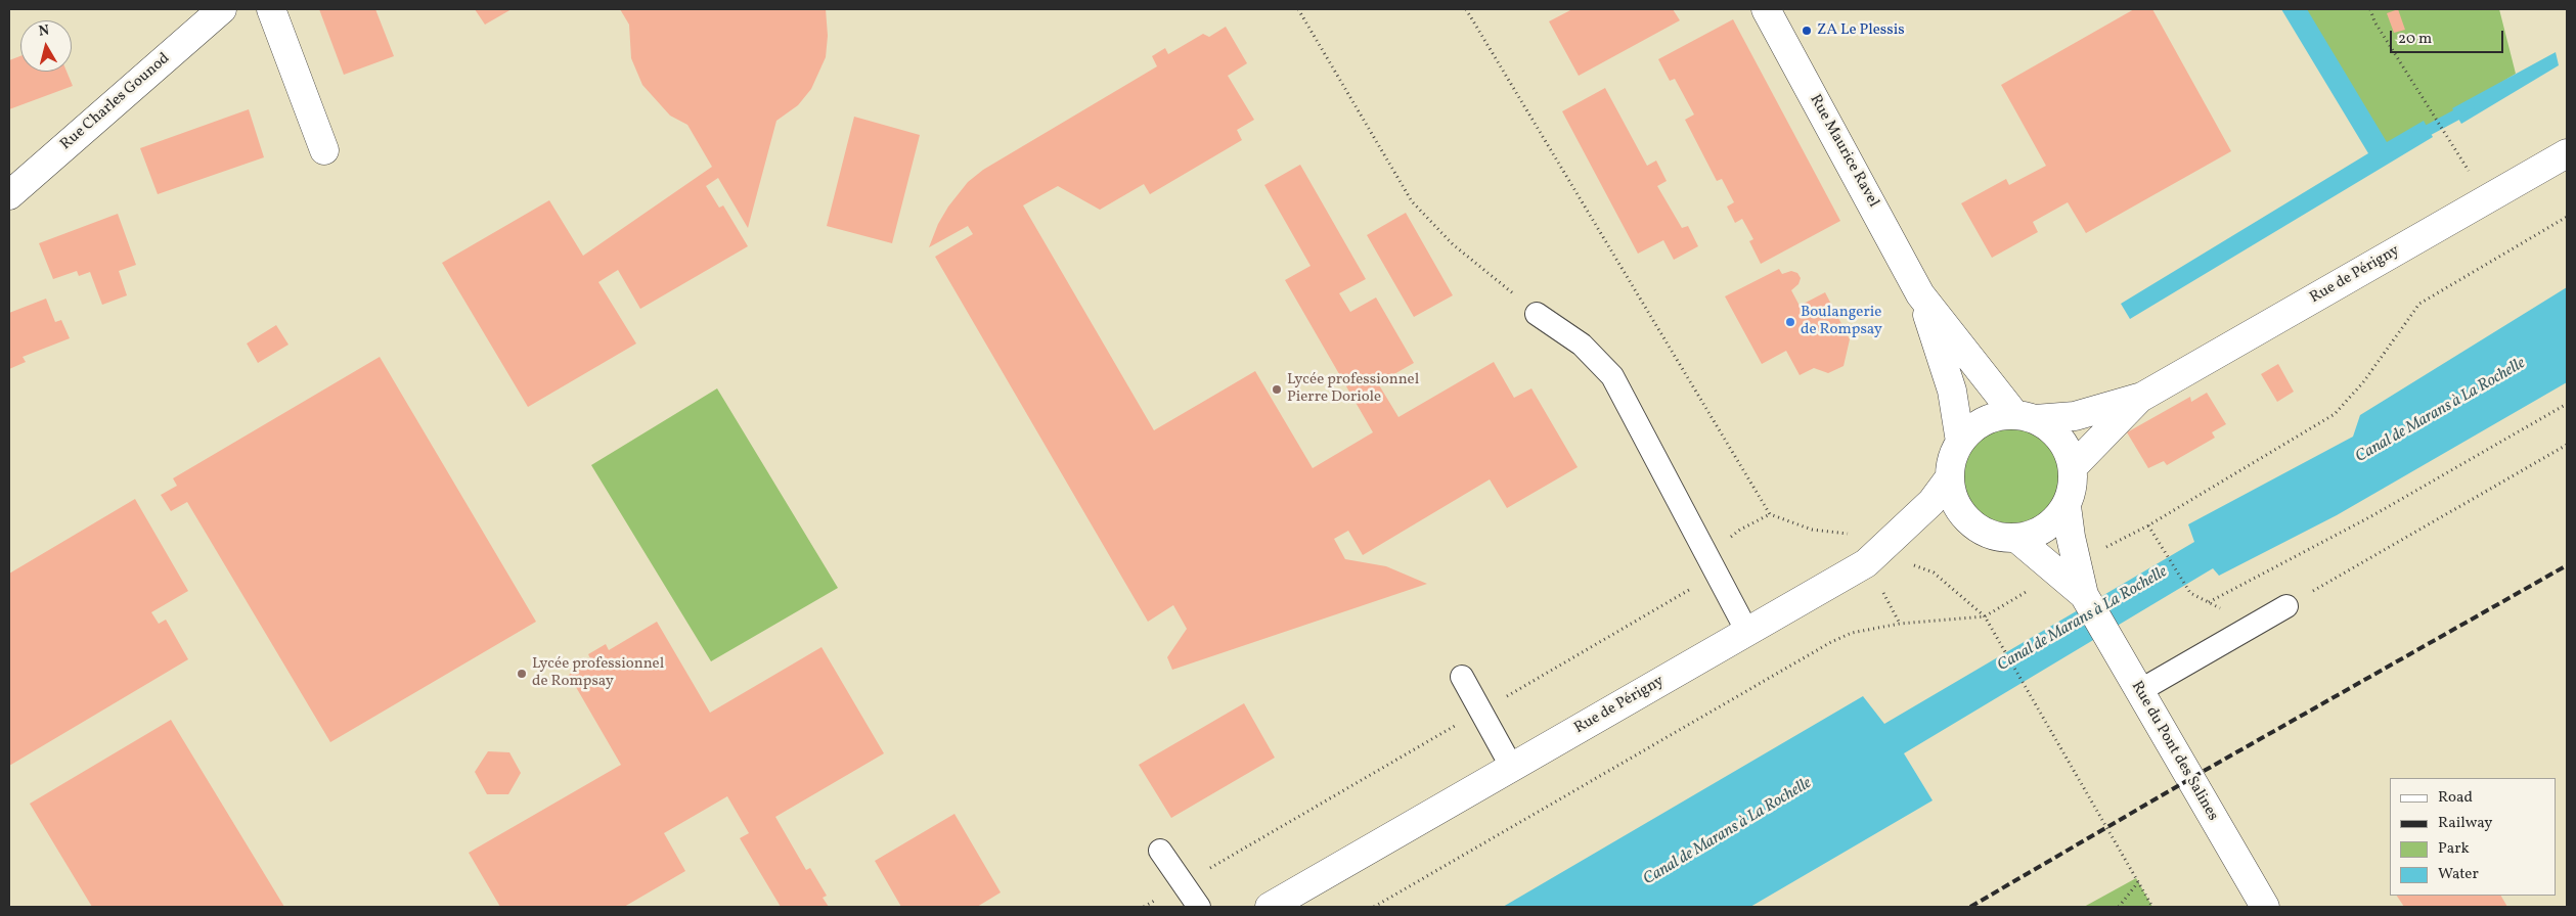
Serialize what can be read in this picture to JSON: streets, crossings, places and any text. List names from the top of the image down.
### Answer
{
  "streets": {
    "street": [
      "Rue Charles Gounod",
      "Rue Maurice Ravel",
      "Rue de Périgny",
      "Rue du Pont des Salines"
    ]
  },
  "crossings": [
    ["Rue Maurice Ravel", "Rue de Périgny"],
    ["Rue Maurice Ravel", "Rue du Pont des Salines"],
    ["Rue de Périgny", "Rue du Pont des Salines"]
  ],
  "water": ["Canal de Marans à La Rochelle"],
  "places": [
    "ZA Le Plessis",
    "Boulangerie de Rompsay",
    "Lycée professionnel Pierre Doriole",
    "Lycée professionnel de Rompsay"
  ],
  "legend": [
    "Road",
    "Railway",
    "Park",
    "Water"
  ],
  "scale_bar": "20 m",
  "north": "top"
}
